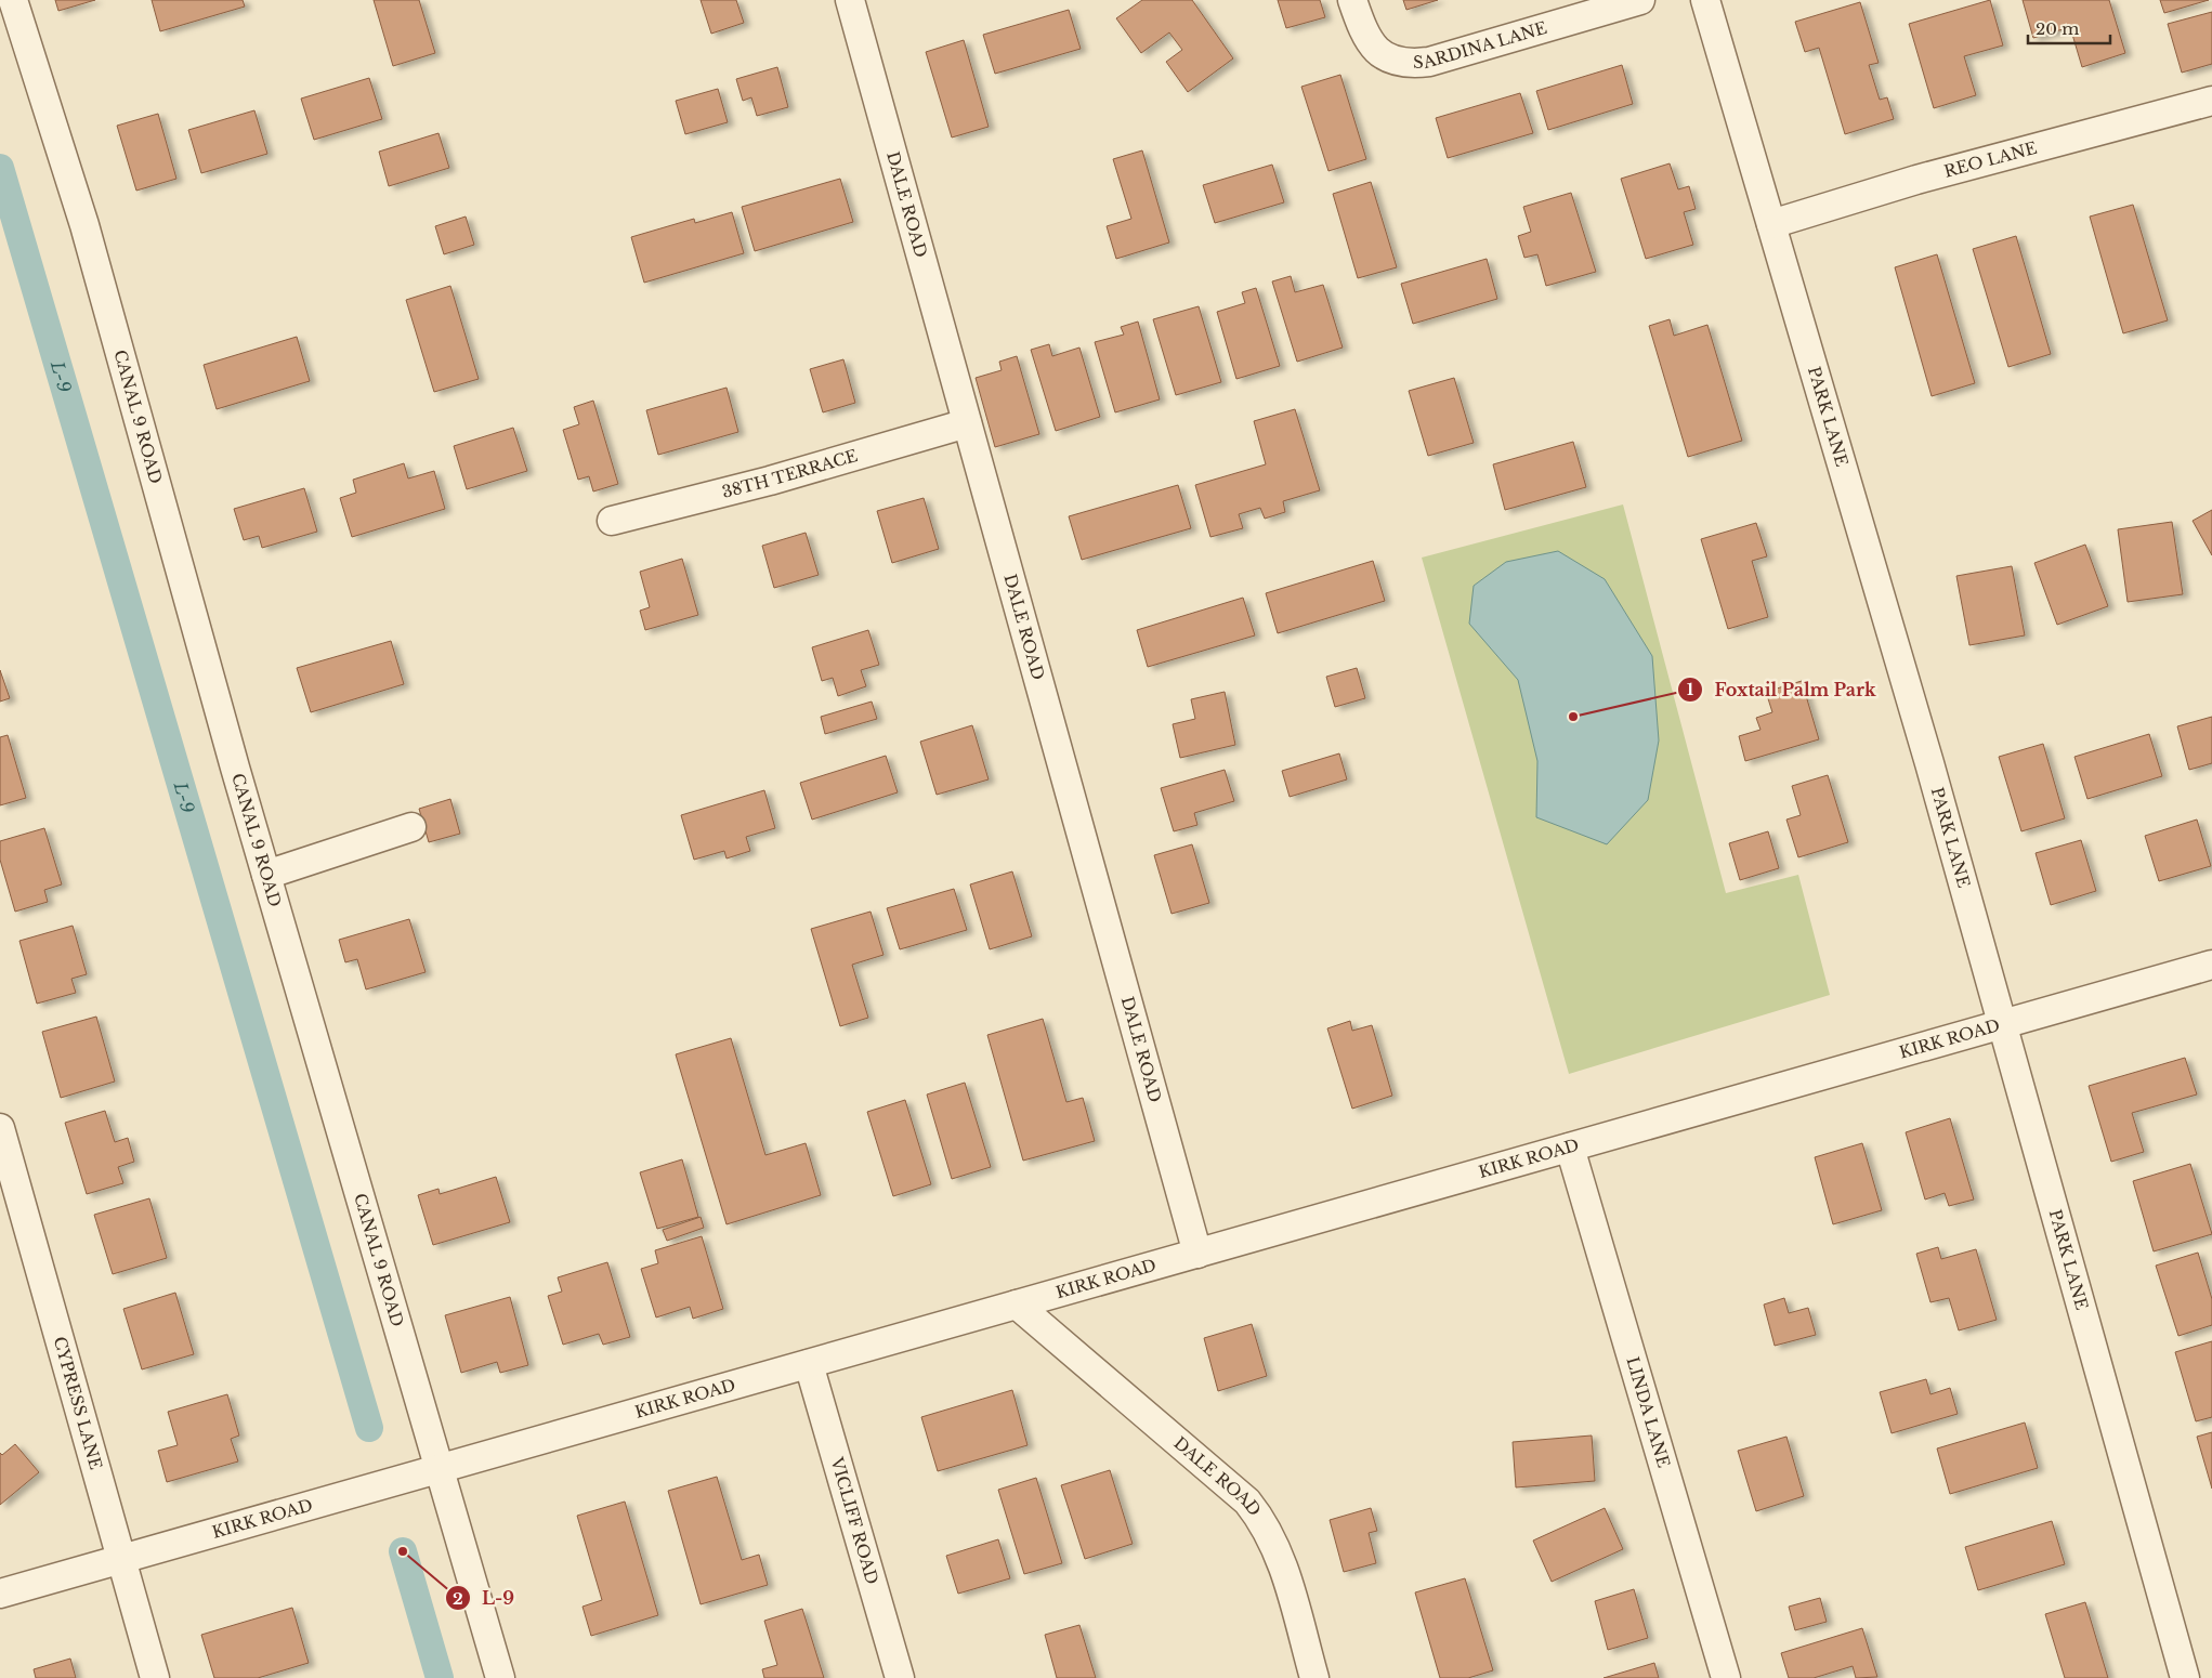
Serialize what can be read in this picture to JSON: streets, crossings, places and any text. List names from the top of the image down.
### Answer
{
  "streets": {
    "street": [
      "SARDINA LANE",
      "REO LANE",
      "DALE ROAD",
      "CANAL 9 ROAD",
      "PARK LANE",
      "38TH TERRACE",
      "KIRK ROAD",
      "CYPRESS LANE",
      "LINDA LANE",
      "VICLIFF ROAD"
    ]
  },
  "crossings": [
    ["REO LANE", "PARK LANE"],
    ["DALE ROAD", "38TH TERRACE"],
    ["DALE ROAD", "KIRK ROAD"],
    ["CANAL 9 ROAD", "KIRK ROAD"],
    ["PARK LANE", "KIRK ROAD"],
    ["KIRK ROAD", "CYPRESS LANE"],
    ["KIRK ROAD", "LINDA LANE"],
    ["KIRK ROAD", "VICLIFF ROAD"]
  ],
  "water": ["L-9"],
  "places": ["Foxtail Palm Park", "L-9"],
  "scale_bar": "20 m"
}
